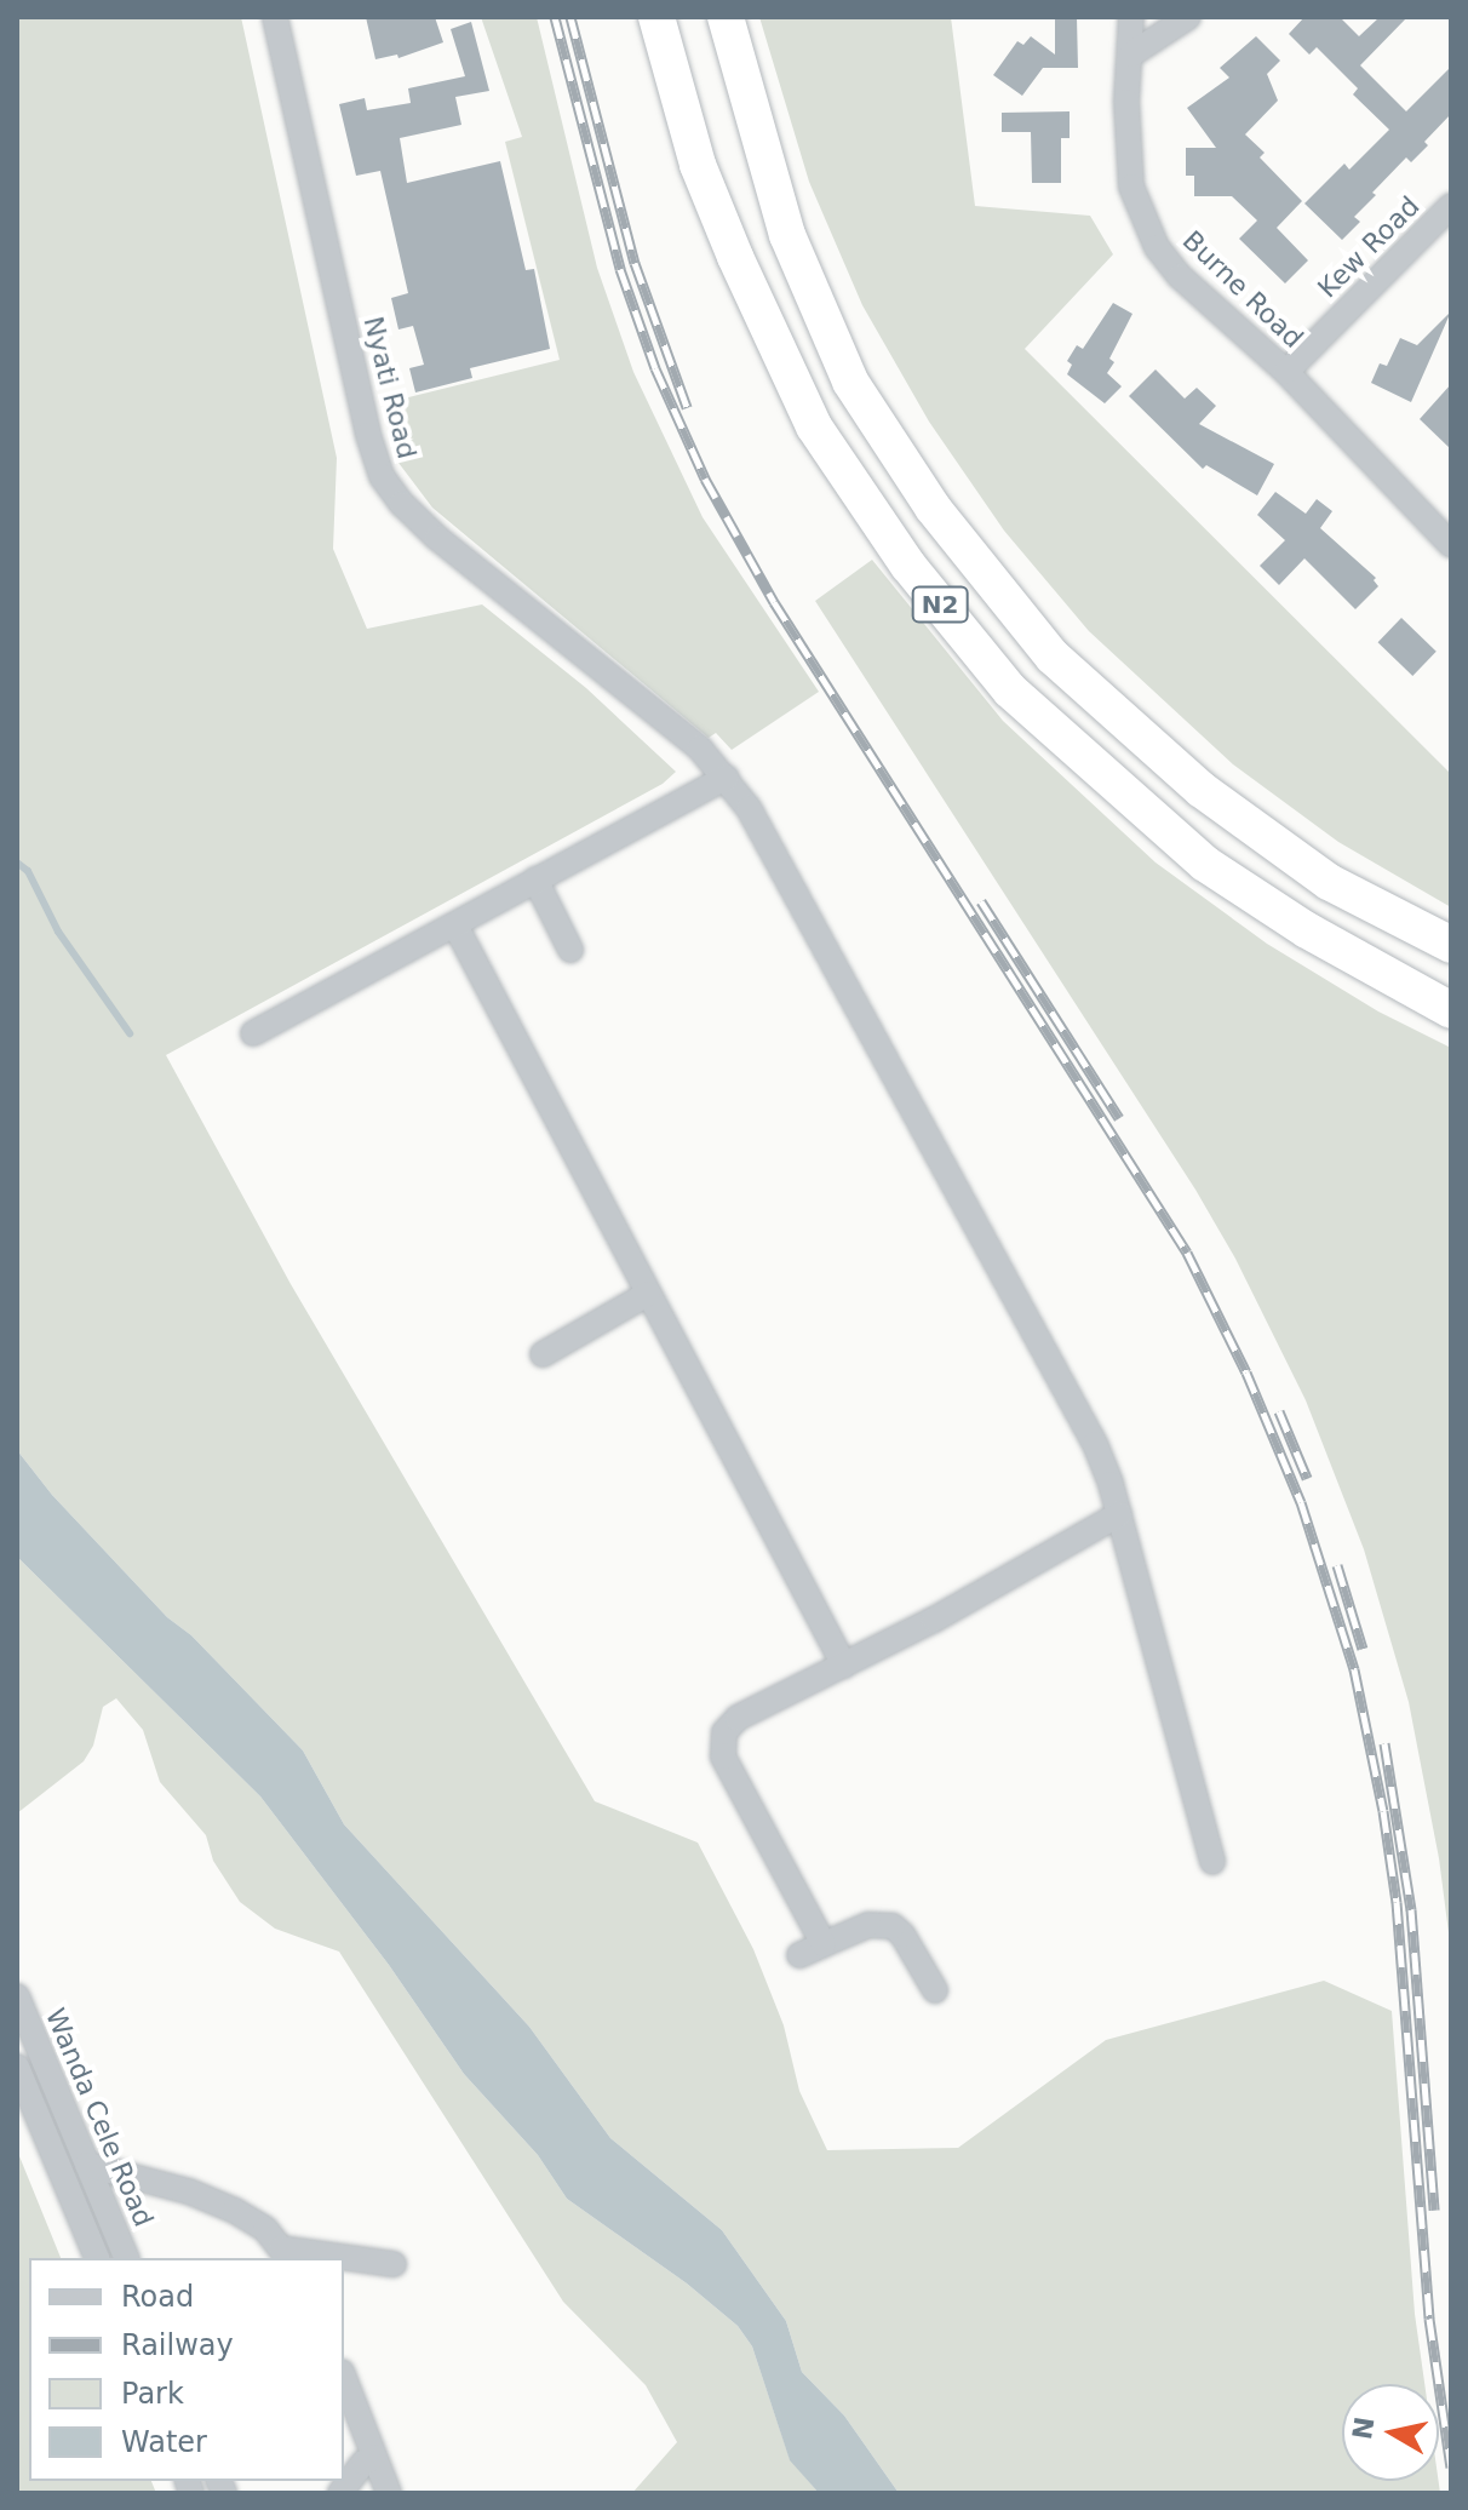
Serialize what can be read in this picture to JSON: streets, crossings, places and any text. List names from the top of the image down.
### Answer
{
  "streets": {
    "highway": ["N2"],
    "street": [
      "Kew Road",
      "Burne Road",
      "Nyati Road",
      "Wanda Cele Road"
    ]
  },
  "crossings": [
    ["Kew Road", "Burne Road"]
  ],
  "legend": [
    "Road",
    "Railway",
    "Park",
    "Water"
  ],
  "north": "left"
}
